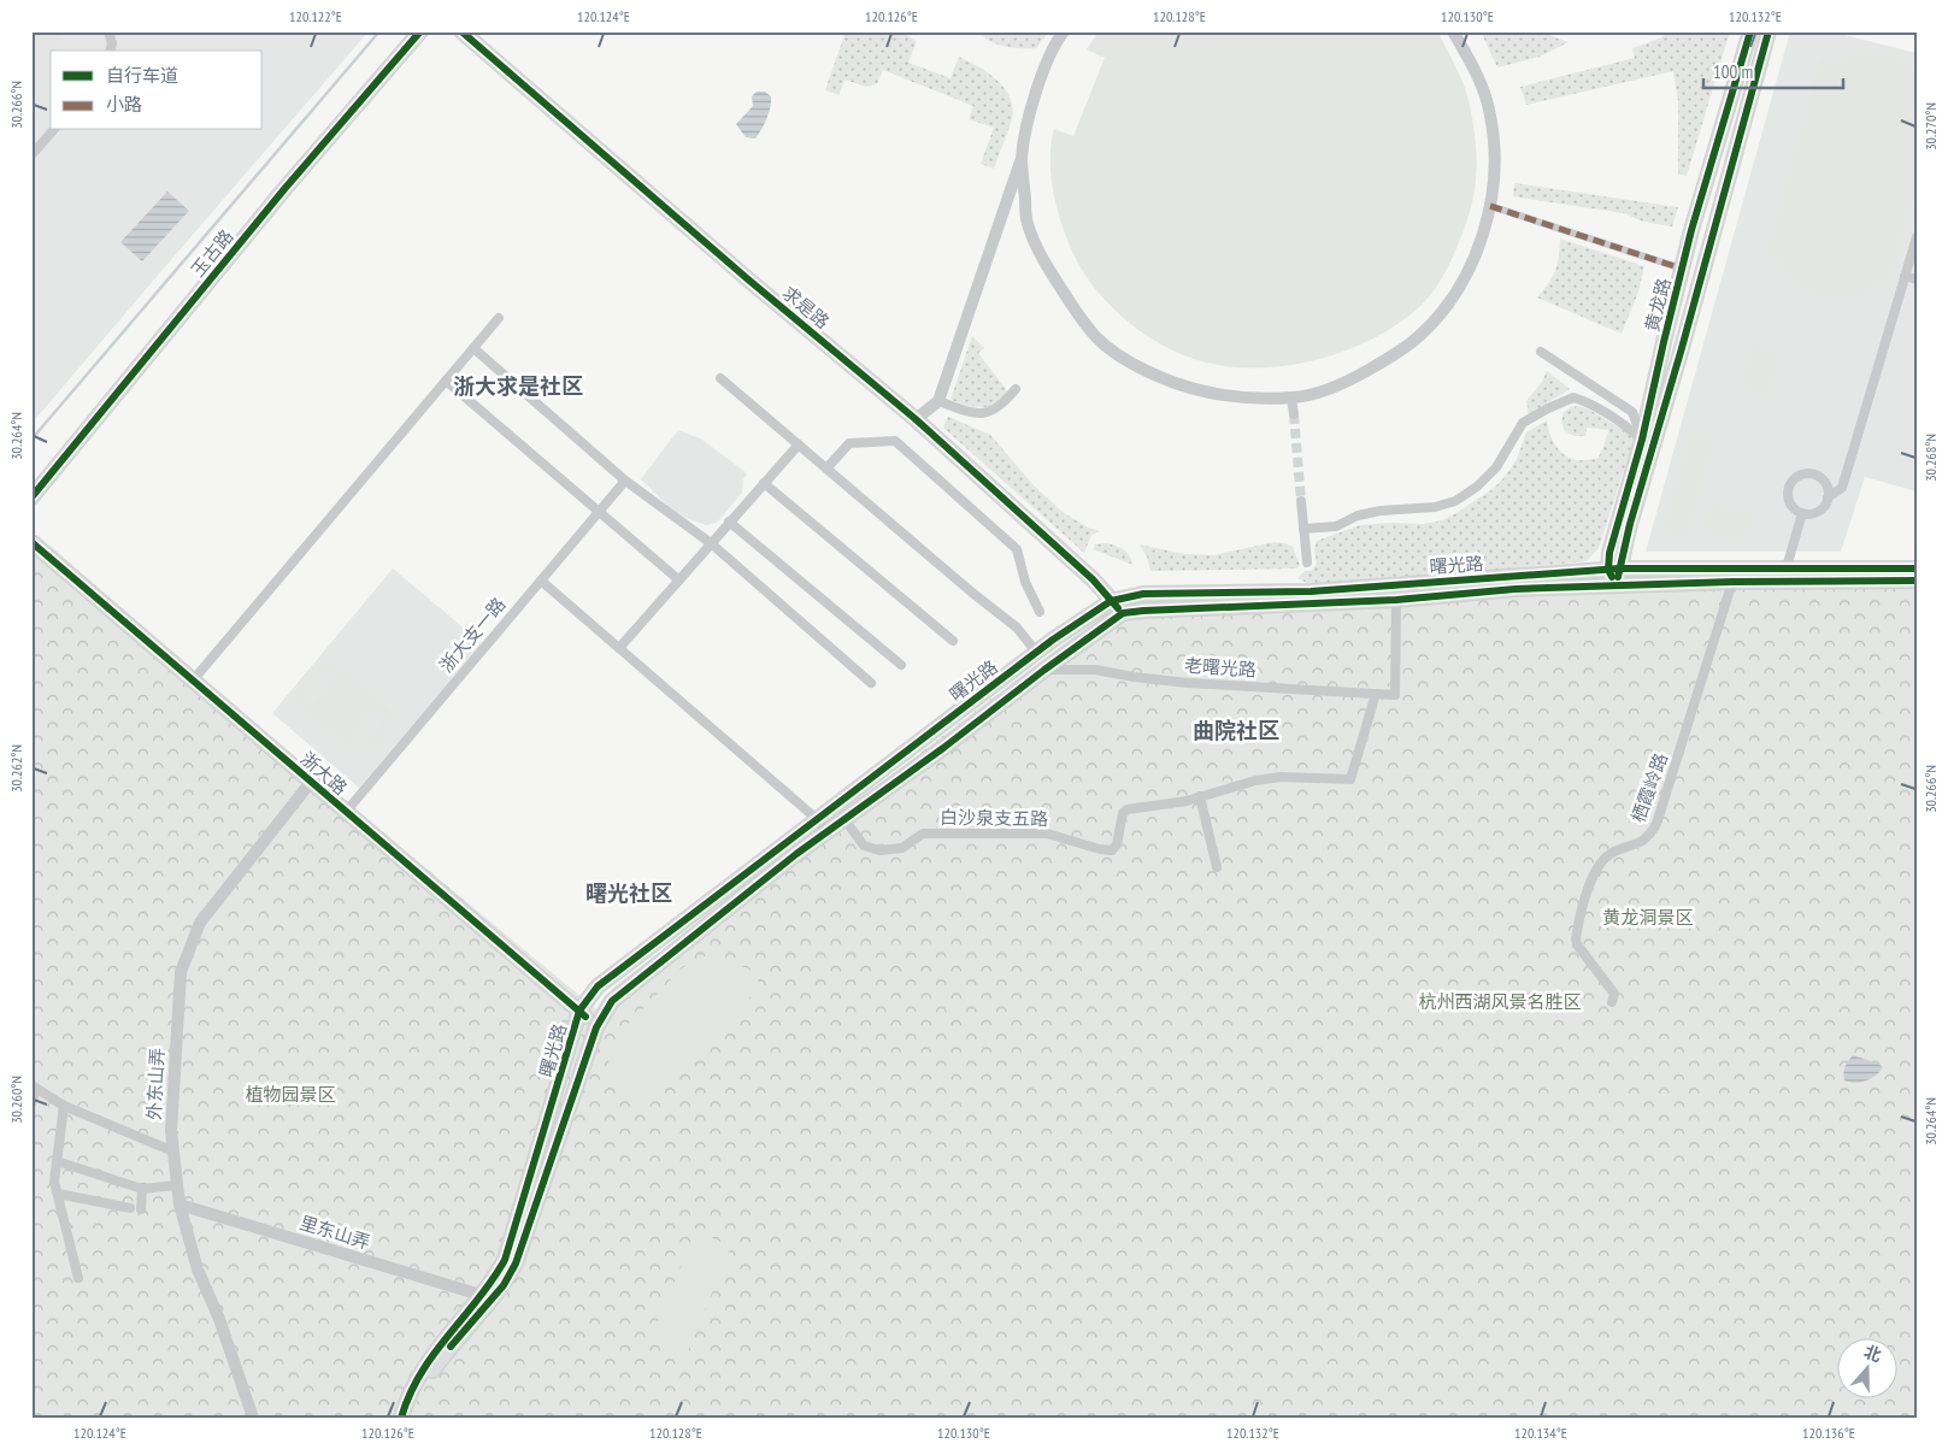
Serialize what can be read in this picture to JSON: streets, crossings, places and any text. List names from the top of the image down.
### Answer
{
  "streets": {
    "main road": [
      "玉古路",
      "黄龙路",
      "求是路",
      "曙光路",
      "浙大路"
    ],
    "street": [
      "浙大支一路",
      "老曙光路",
      "栖霞岭路",
      "白沙泉支五路",
      "外东山弄",
      "里东山弄"
    ]
  },
  "crossings": [
    ["黄龙路", "曙光路"],
    ["求是路", "曙光路"],
    ["曙光路", "老曙光路"],
    ["曙光路", "浙大路"],
    ["曙光路", "栖霞岭路"],
    ["曙光路", "白沙泉支五路"],
    ["曙光路", "里东山弄"],
    ["浙大支一路", "浙大路"],
    ["浙大路", "外东山弄"],
    ["外东山弄", "里东山弄"]
  ],
  "districts": ["浙大求是社区", "曲院社区", "曙光社区"],
  "parks": ["黄龙洞景区", "杭州西湖风景名胜区", "植物园景区"],
  "legend": ["自行车道", "小路"],
  "scale_bar": "100 m",
  "north": "top",
  "coordinates": [
    "120.122°E",
    "120.124°E",
    "120.126°E",
    "120.128°E",
    "120.130°E",
    "120.132°E",
    "30.266°N",
    "30.270°N",
    "30.264°N",
    "30.268°N",
    "30.262°N",
    "30.260°N",
    "120.134°E",
    "120.136°E"
  ]
}
